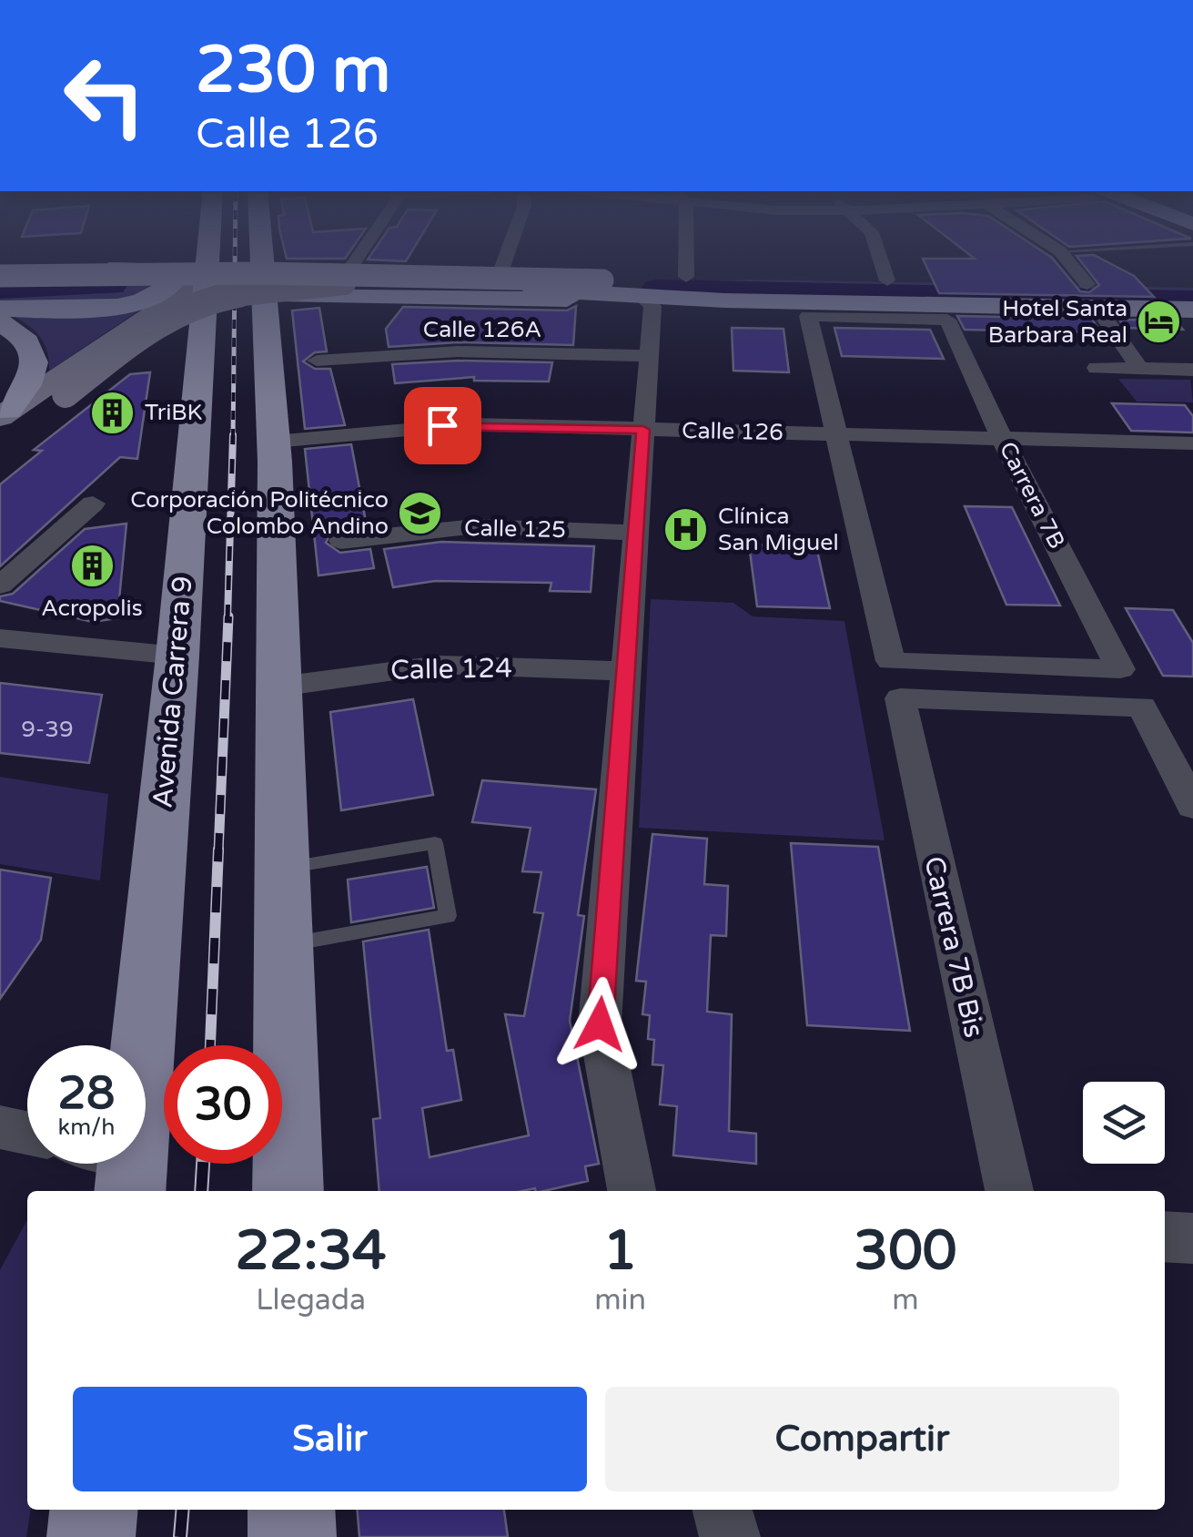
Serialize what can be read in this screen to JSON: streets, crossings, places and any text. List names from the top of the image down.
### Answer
{
  "streets": {
    "main road": ["Avenida Carrera 9"],
    "street": [
      "Calle 126A",
      "Calle 126",
      "Carrera 7B",
      "Calle 125",
      "Calle 124",
      "Carrera 7B Bis"
    ]
  },
  "crossings": [
    ["Calle 126", "Carrera 7B"],
    ["Calle 126", "Carrera 7B Bis"],
    ["Carrera 7B", "Carrera 7B Bis"]
  ],
  "places": {
    "hotel": ["Hotel Santa Barbara Real"],
    "building": ["TriBK", "Acropolis"],
    "school or university": ["Corporación Politécnico Colombo Andino"],
    "hospital": ["Clínica San Miguel"]
  },
  "house_numbers": ["9-39"],
  "page": {
    "turn": ["230 m", "Calle 126"],
    "speed": "28 km/h",
    "limit": "30",
    "eta": [
      "22:34",
      "Llegada",
      "1",
      "min",
      "300",
      "m"
    ],
    "buttons": ["Salir", "Compartir"]
  }
}
